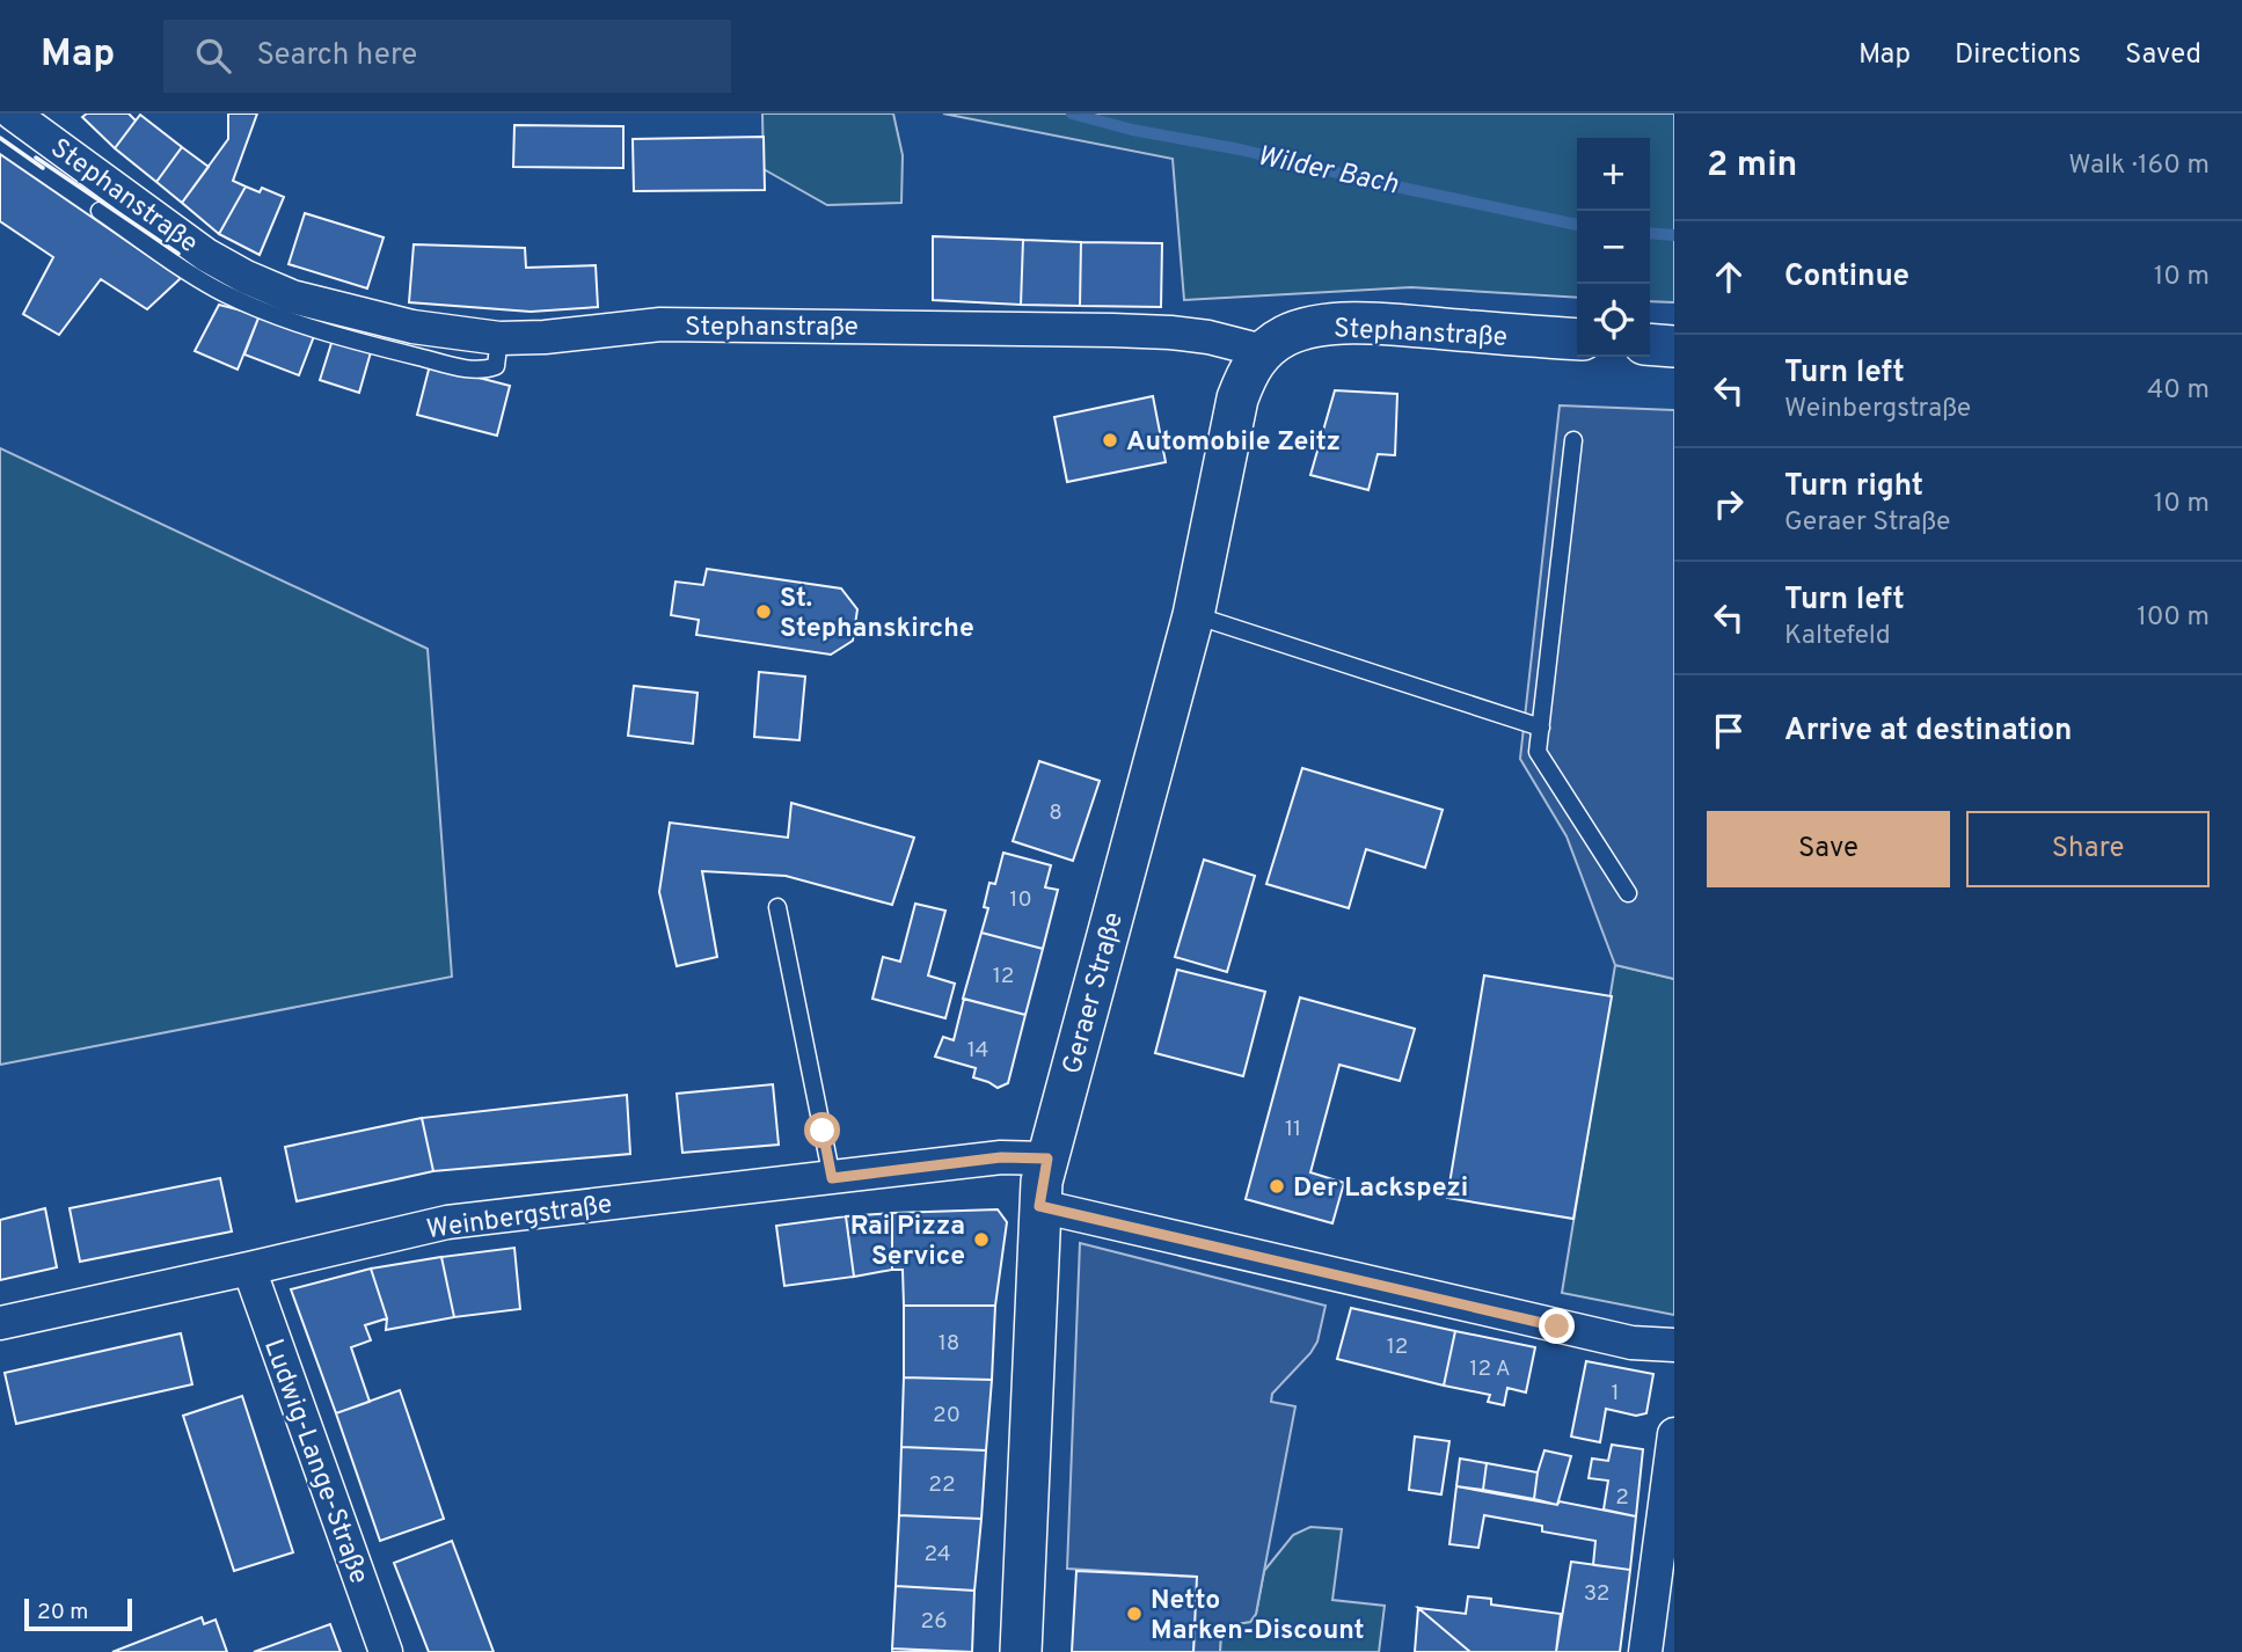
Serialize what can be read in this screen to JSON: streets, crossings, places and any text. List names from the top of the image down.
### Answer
{
  "streets": {
    "street": [
      "Stephanstraße",
      "Geraer Straße",
      "Weinbergstraße",
      "Ludwig-Lange-Straße"
    ]
  },
  "crossings": [
    ["Stephanstraße", "Geraer Straße"],
    ["Geraer Straße", "Weinbergstraße"],
    ["Weinbergstraße", "Ludwig-Lange-Straße"]
  ],
  "water": ["Wilder Bach"],
  "places": [
    "Automobile Zeitz",
    "St. Stephanskirche",
    "Der Lackspezi",
    "Rai Pizza Service",
    "Netto Marken-Discount"
  ],
  "house_numbers": [
    "8",
    "10",
    "12",
    "14",
    "11",
    "18",
    "12",
    "12 A",
    "1",
    "20",
    "22",
    "2",
    "24",
    "32",
    "26"
  ],
  "scale_bar": "20 m",
  "page": {
    "header": "Map",
    "search": "Search here",
    "nav": ["Map", "Directions", "Saved"],
    "heading": ["2 min", "Walk · 160 m"],
    "map_buttons": ["+", "−"],
    "list": [
      ["Continue", "10 m"],
      ["Turn left", "Weinbergstraße", "40 m"],
      ["Turn right", "Geraer Straße", "10 m"],
      ["Turn left", "Kaltefeld", "100 m"],
      "Arrive at destination"
    ],
    "buttons": ["Save", "Share"],
    "scale": "20 m"
  }
}
